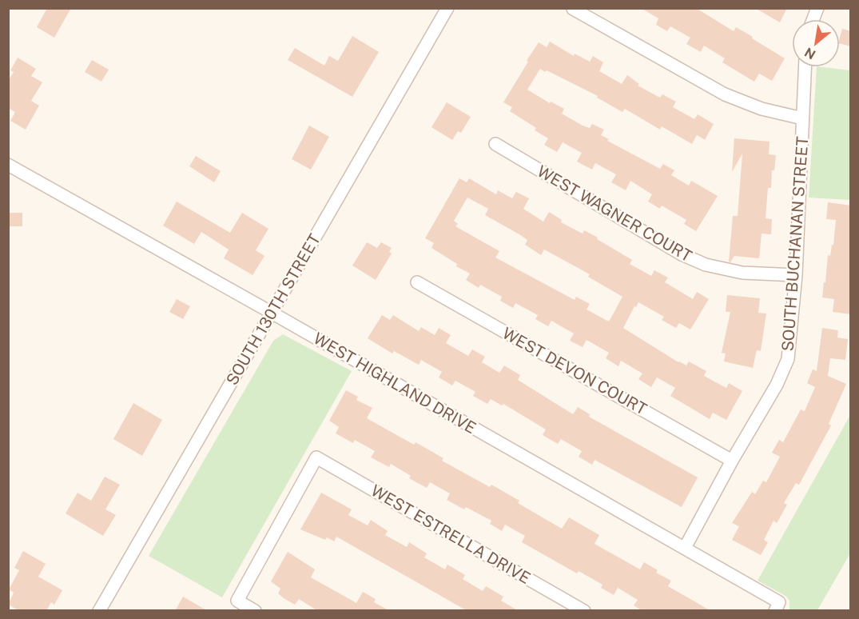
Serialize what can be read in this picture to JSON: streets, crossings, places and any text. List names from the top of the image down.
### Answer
{
  "streets": {
    "street": [
      "WEST WAGNER COURT",
      "SOUTH BUCHANAN STREET",
      "SOUTH 130TH STREET",
      "WEST DEVON COURT",
      "WEST HIGHLAND DRIVE",
      "WEST ESTRELLA DRIVE"
    ]
  },
  "crossings": [
    ["WEST WAGNER COURT", "SOUTH BUCHANAN STREET"],
    ["SOUTH BUCHANAN STREET", "WEST DEVON COURT"],
    ["SOUTH BUCHANAN STREET", "WEST HIGHLAND DRIVE"],
    ["SOUTH 130TH STREET", "WEST HIGHLAND DRIVE"]
  ],
  "north": "bottom left"
}
